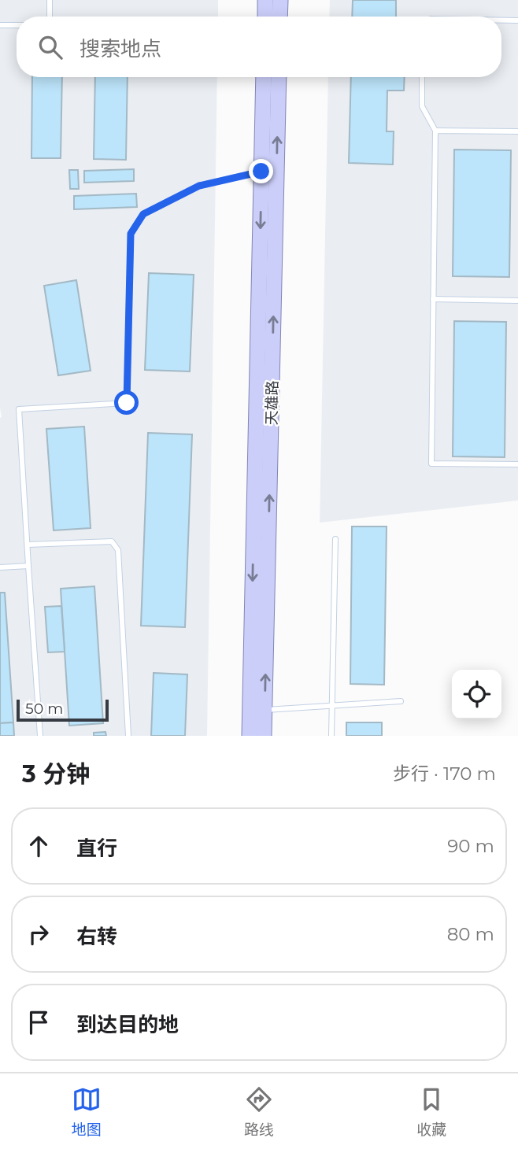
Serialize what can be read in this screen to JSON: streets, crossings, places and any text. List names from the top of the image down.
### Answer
{
  "streets": {
    "main road": ["天雄路"]
  },
  "scale_bar": "50 m",
  "page": {
    "search": "搜索地点",
    "scale": "50 m",
    "heading": ["3 分钟", "步行 · 170 m"],
    "list": [
      ["直行", "90 m"],
      ["右转", "80 m"],
      "到达目的地"
    ],
    "nav": ["地图", "路线", "收藏"]
  }
}
